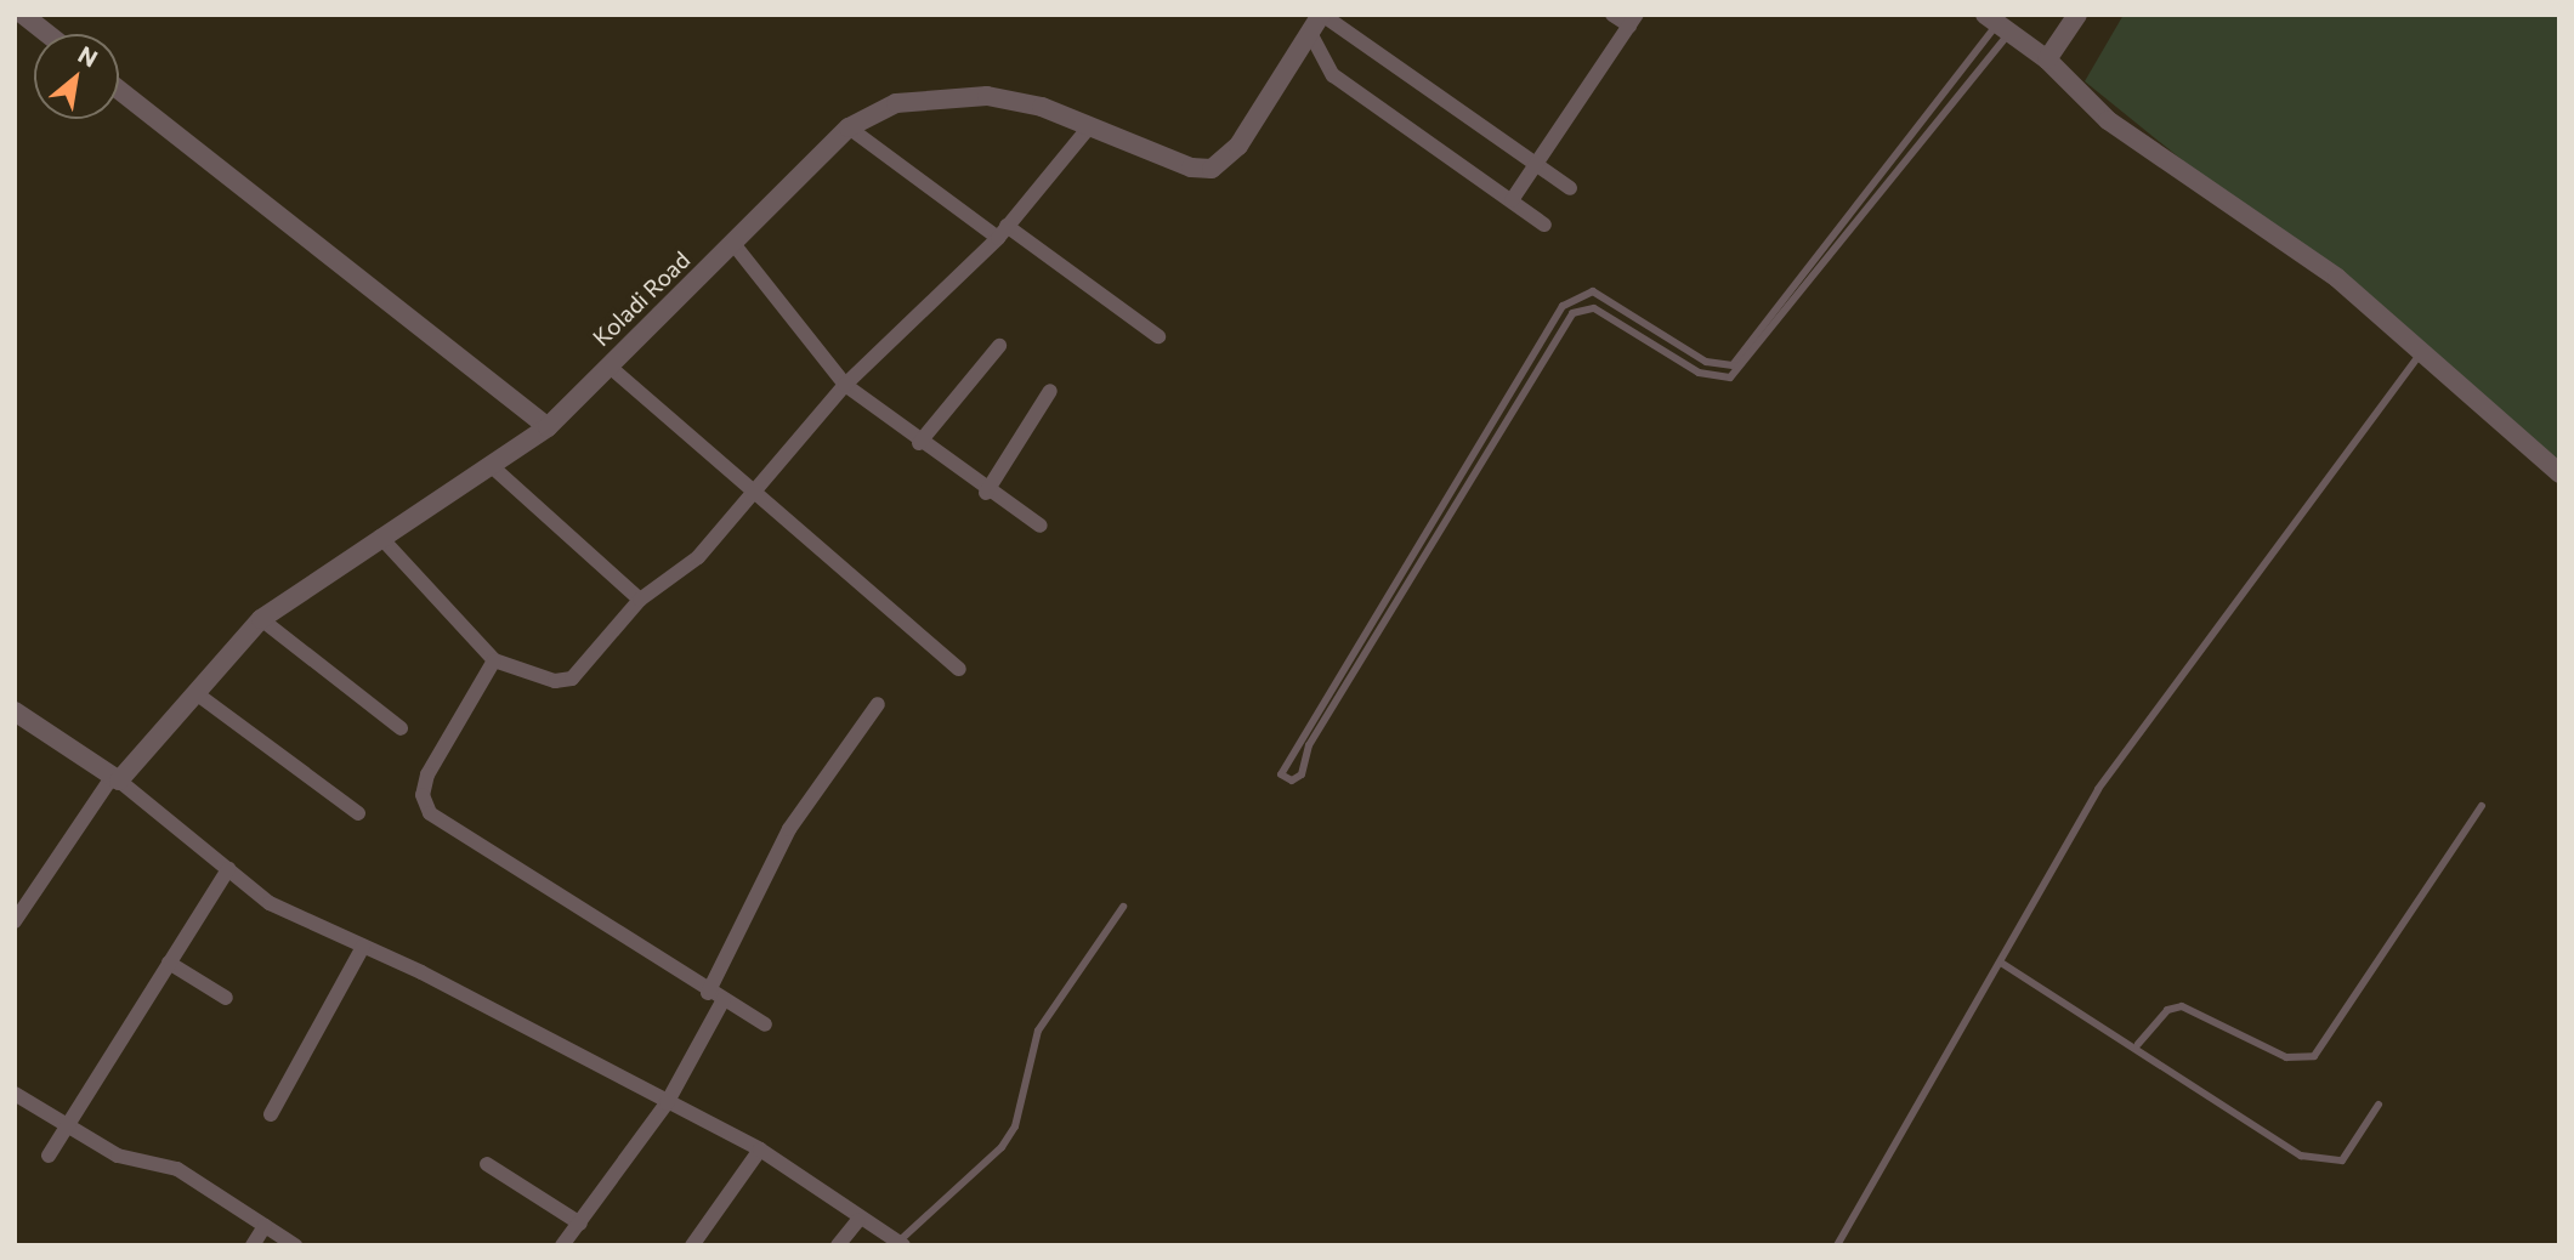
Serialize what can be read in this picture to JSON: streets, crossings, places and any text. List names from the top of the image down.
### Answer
{
  "streets": {
    "street": ["Koladi Road"]
  },
  "north": "top right"
}
